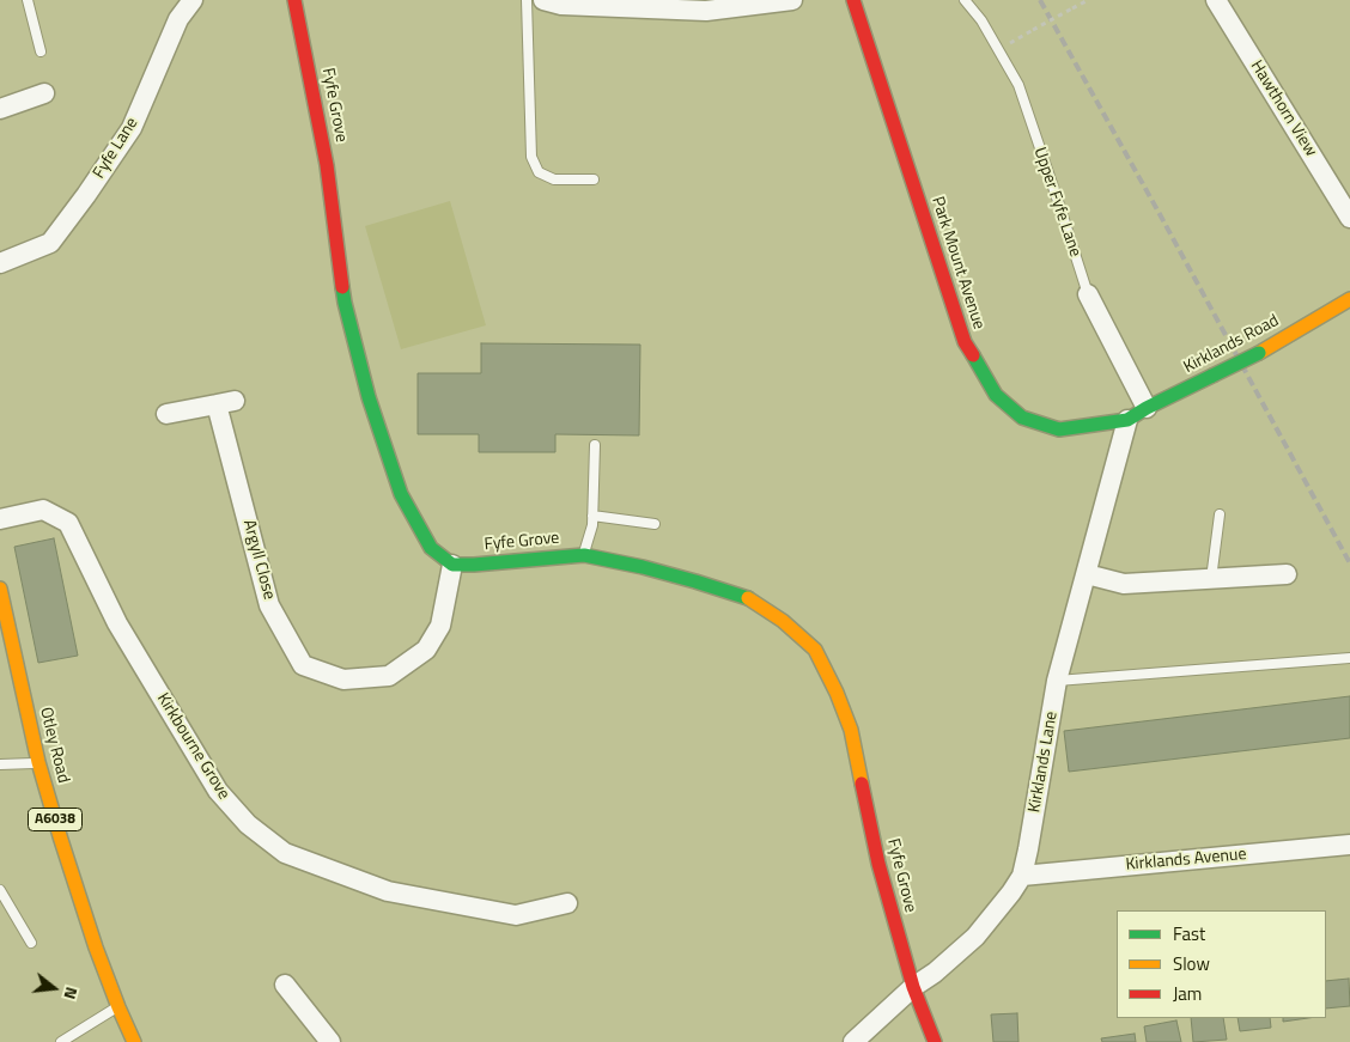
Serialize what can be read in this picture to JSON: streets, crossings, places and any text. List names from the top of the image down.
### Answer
{
  "streets": {
    "street": [
      "Fyfe Grove",
      "Hawthorn View",
      "Fyfe Lane",
      "Upper Fyfe Lane",
      "Park Mount Avenue",
      "Kirklands Road",
      "Argyll Close",
      "Otley Road",
      "Kirkbourne Grove",
      "Kirklands Lane",
      "A6038",
      "Kirklands Avenue"
    ]
  },
  "crossings": [
    ["Fyfe Grove", "Argyll Close"],
    ["Fyfe Grove", "Kirklands Lane"],
    ["Upper Fyfe Lane", "Kirklands Road"],
    ["Park Mount Avenue", "Kirklands Road"],
    ["Park Mount Avenue", "Kirklands Lane"],
    ["Kirklands Road", "Kirklands Lane"],
    ["Kirklands Lane", "Kirklands Avenue"]
  ],
  "legend": ["Fast", "Slow", "Jam"],
  "north": "right"
}
